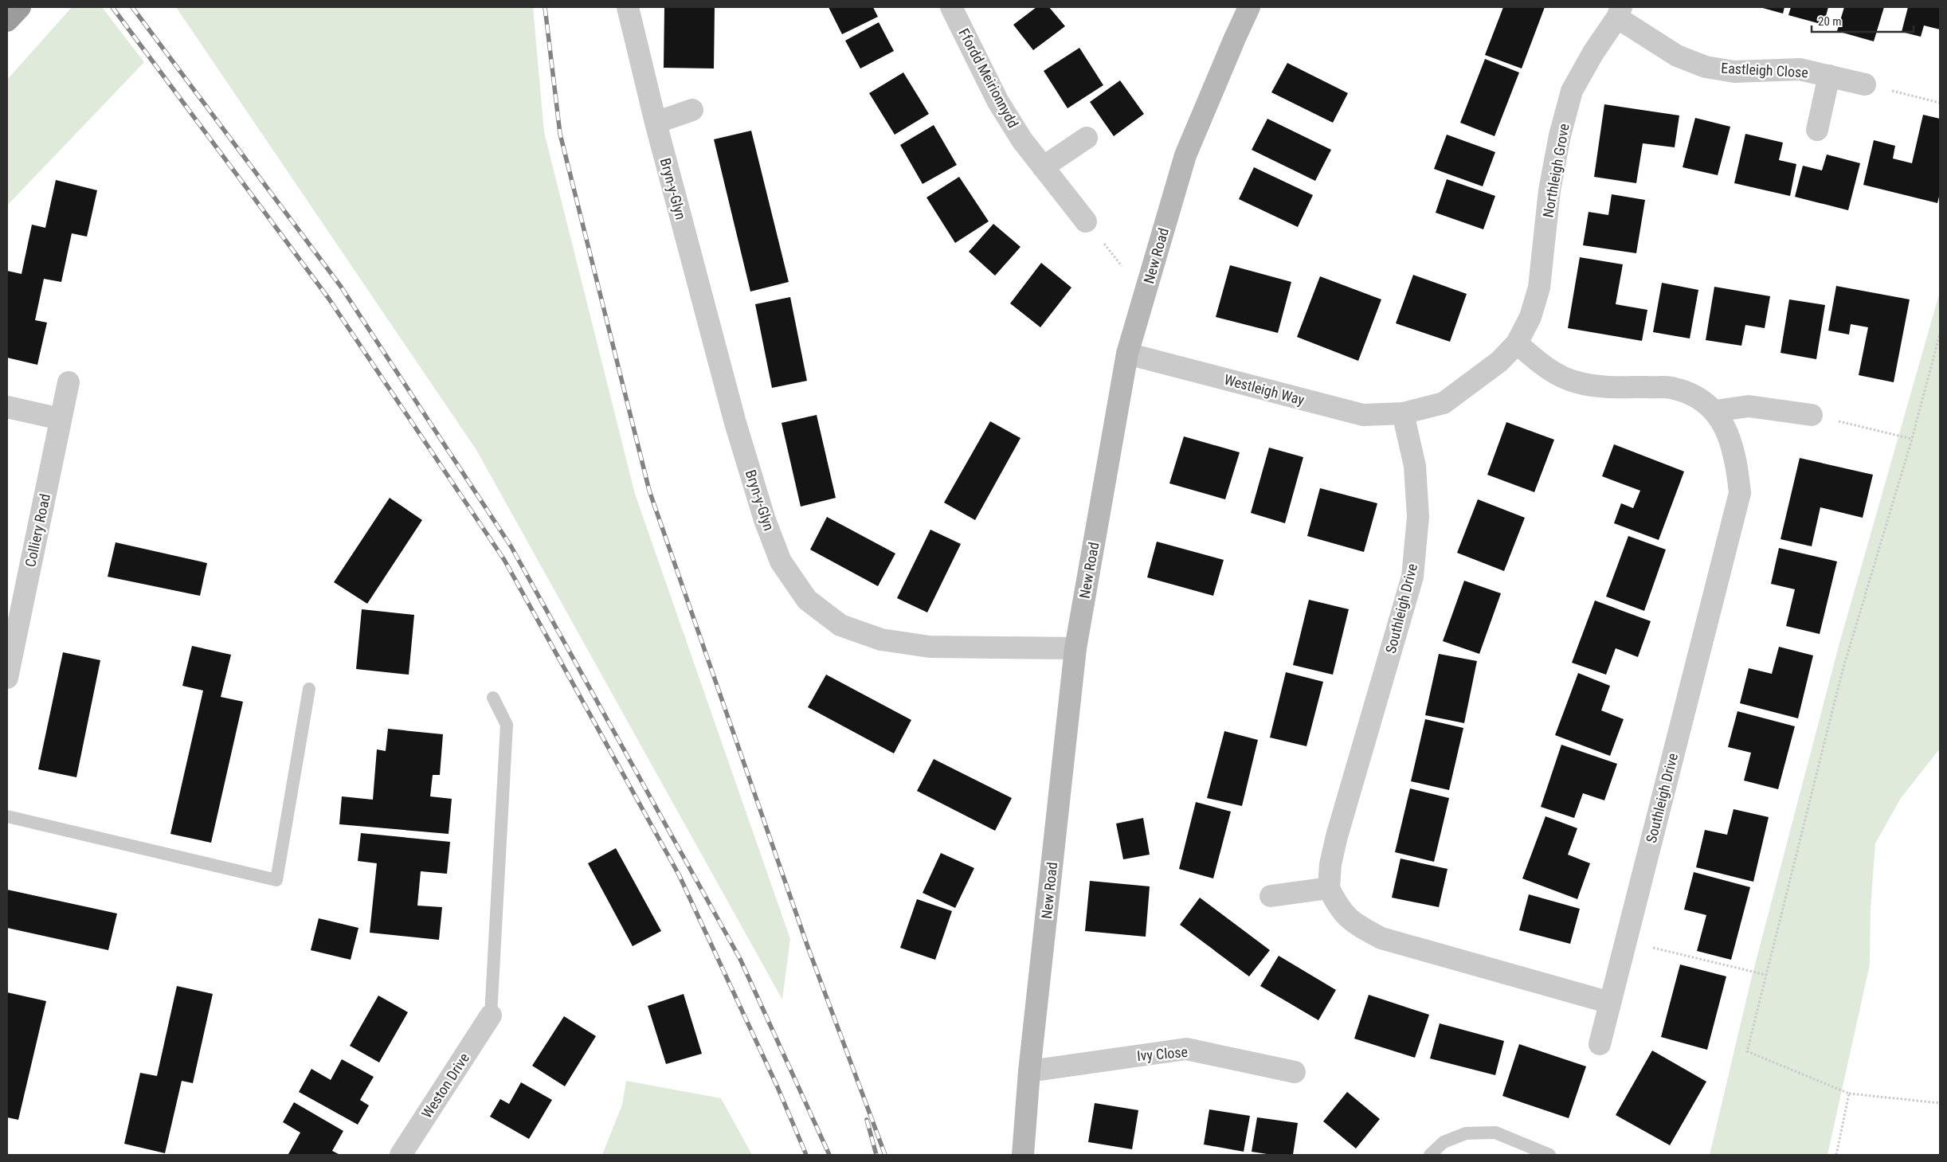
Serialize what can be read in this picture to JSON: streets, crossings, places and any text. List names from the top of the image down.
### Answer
{
  "streets": {
    "main road": ["New Road"],
    "street": [
      "Eastleigh Close",
      "Ffordd Meirionnydd",
      "Northleigh Grove",
      "Bryn-y-Glyn",
      "Westleigh Way",
      "Colliery Road",
      "Southleigh Drive",
      "Ivy Close",
      "Weston Drive"
    ]
  },
  "crossings": [
    ["Eastleigh Close", "Northleigh Grove"],
    ["Northleigh Grove", "Southleigh Drive"],
    ["Bryn-y-Glyn", "New Road"],
    ["New Road", "Westleigh Way"],
    ["New Road", "Ivy Close"],
    ["Westleigh Way", "Southleigh Drive"]
  ],
  "scale_bar": "20 m"
}
